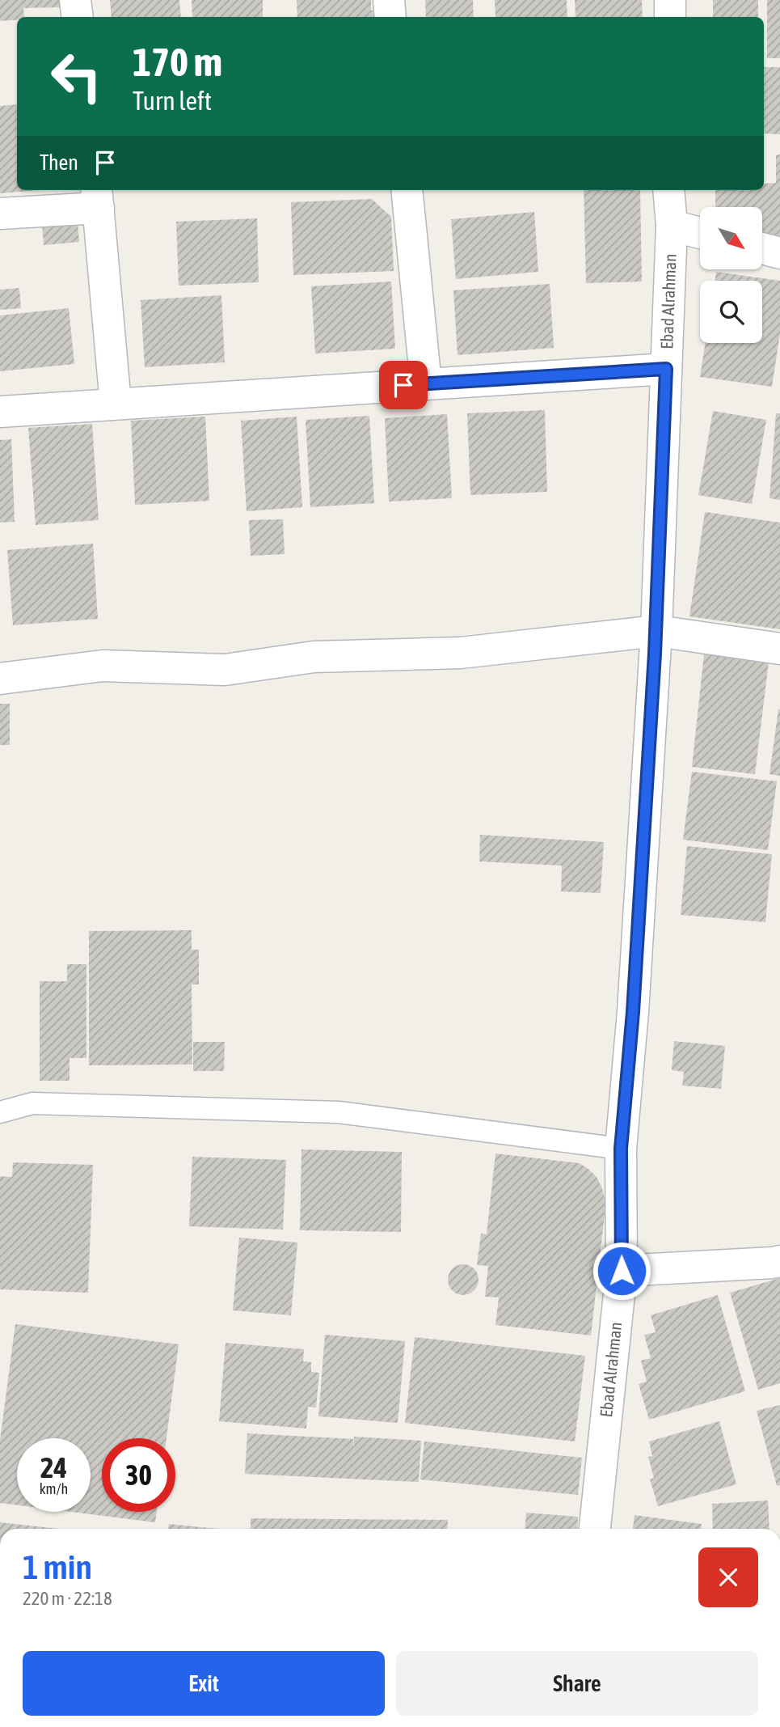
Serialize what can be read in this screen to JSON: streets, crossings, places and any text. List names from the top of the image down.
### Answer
{
  "streets": {
    "street": ["Ebad Alrahman"]
  },
  "north": "bottom right",
  "page": {
    "turn": ["170 m", "Turn left"],
    "then": "Then",
    "speed": "24 km/h",
    "limit": "30",
    "heading": ["1 min", "220 m · 22:18"],
    "buttons": ["Exit", "Share"]
  }
}
